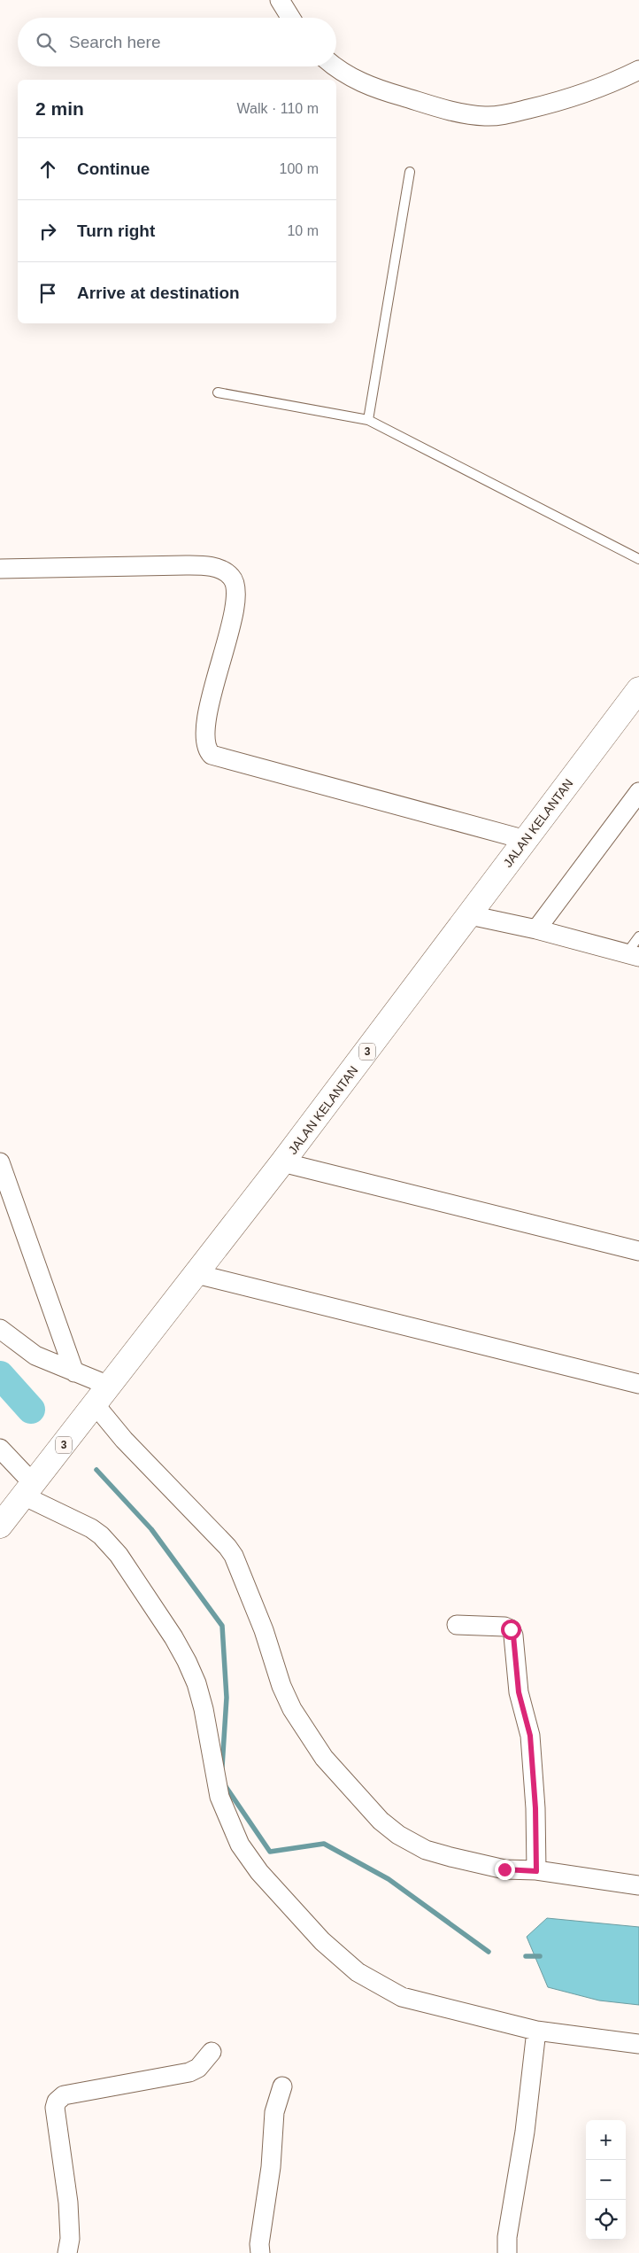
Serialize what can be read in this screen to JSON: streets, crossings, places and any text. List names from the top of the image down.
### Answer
{
  "streets": {
    "highway": ["JALAN KELANTAN", "3"]
  },
  "page": {
    "search": "Search here",
    "heading": ["2 min", "Walk · 110 m"],
    "list": [
      ["Continue", "100 m"],
      ["Turn right", "10 m"],
      "Arrive at destination"
    ],
    "map_buttons": ["+", "−"]
  }
}
